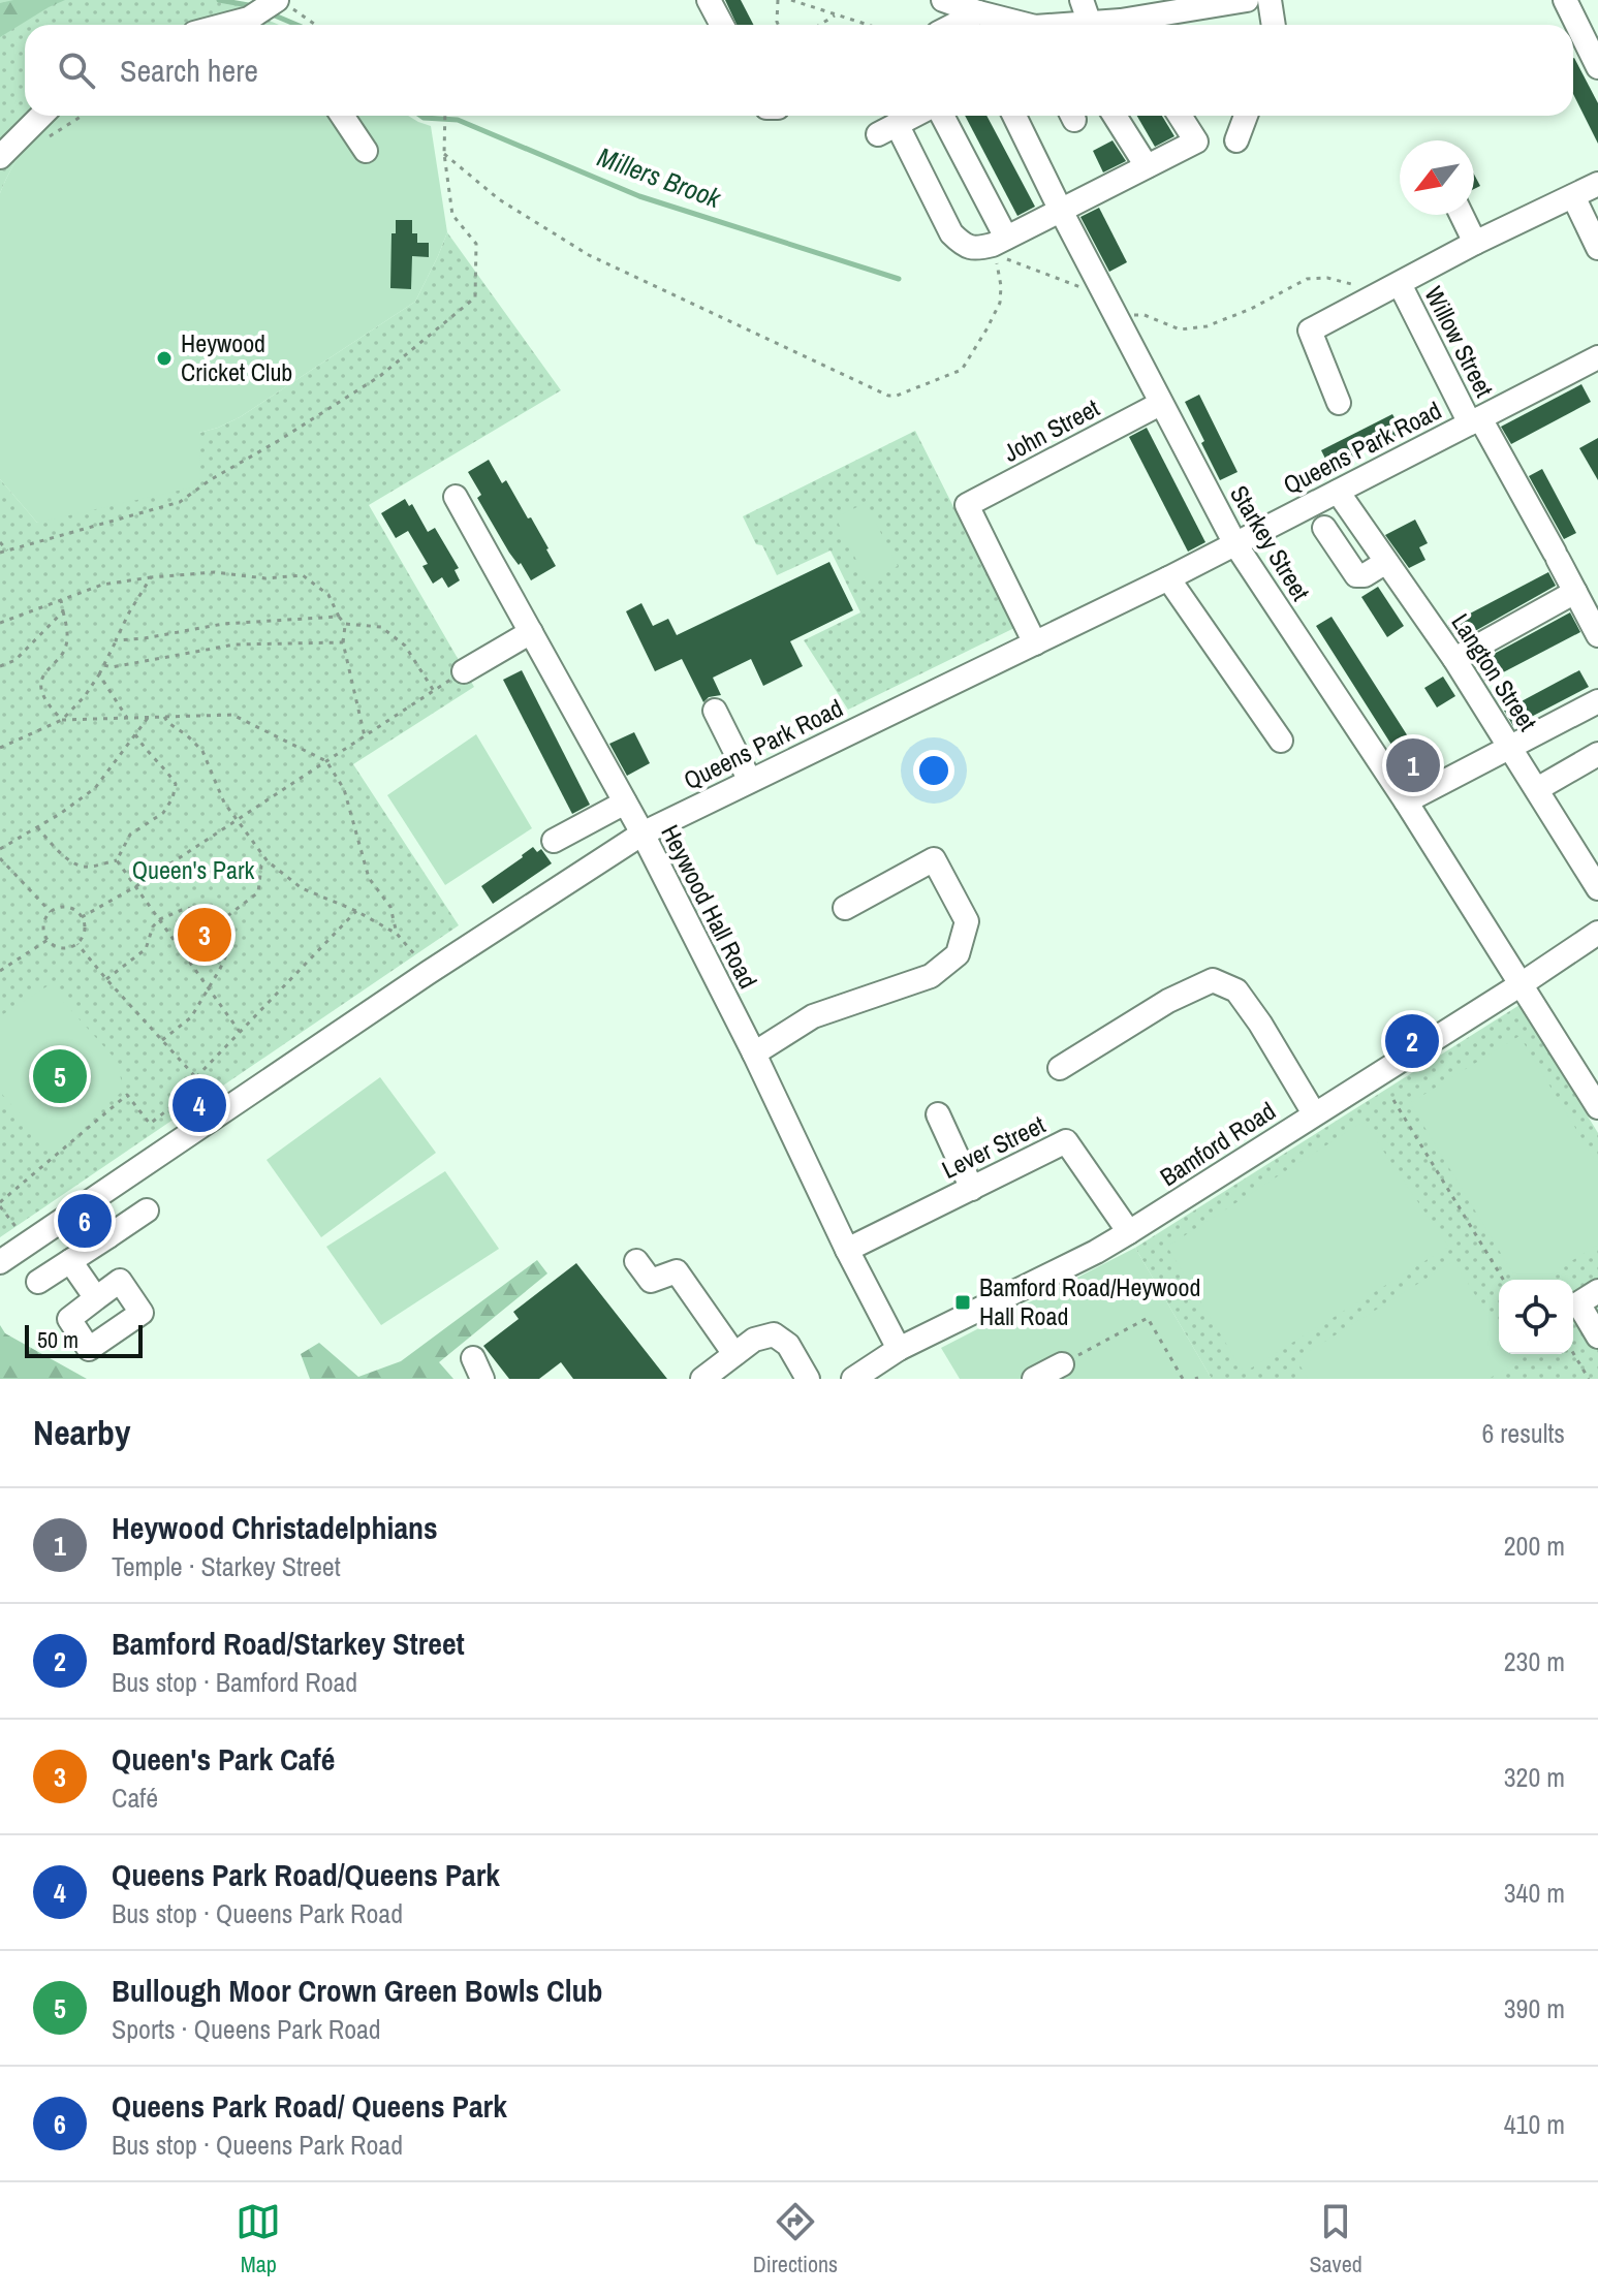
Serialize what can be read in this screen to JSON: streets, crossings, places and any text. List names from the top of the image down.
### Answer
{
  "streets": {
    "street": [
      "Willow Street",
      "John Street",
      "Queens Park Road",
      "Starkey Street",
      "Langton Street",
      "Heywood Hall Road",
      "Bamford Road",
      "Lever Street"
    ]
  },
  "crossings": [
    ["Willow Street", "Queens Park Road"],
    ["John Street", "Queens Park Road"],
    ["John Street", "Starkey Street"],
    ["Queens Park Road", "Starkey Street"],
    ["Queens Park Road", "Langton Street"],
    ["Queens Park Road", "Heywood Hall Road"],
    ["Starkey Street", "Bamford Road"],
    ["Heywood Hall Road", "Bamford Road"],
    ["Heywood Hall Road", "Lever Street"],
    ["Bamford Road", "Lever Street"]
  ],
  "water": ["Millers Brook"],
  "parks": ["Queen's Park"],
  "places": {
    "other": ["Heywood Cricket Club"],
    "transit": ["Bamford Road/Heywood Hall Road"]
  },
  "scale_bar": "50 m",
  "north": "bottom left",
  "page": {
    "search": "Search here",
    "pins": [
      "1",
      "3",
      "2",
      "5",
      "4",
      "6"
    ],
    "scale": "50 m",
    "heading": ["Nearby", "6 results"],
    "list": [
      {
        "mark": "1",
        "name": "Heywood Christadelphians",
        "note": "Temple · Starkey Street",
        "value": "200 m"
      },
      {
        "mark": "2",
        "name": "Bamford Road/Starkey Street",
        "note": "Bus stop · Bamford Road",
        "value": "230 m"
      },
      {
        "mark": "3",
        "name": "Queen's Park Café",
        "note": "Café",
        "value": "320 m"
      },
      {
        "mark": "4",
        "name": "Queens Park Road/Queens Park",
        "note": "Bus stop · Queens Park Road",
        "value": "340 m"
      },
      {
        "mark": "5",
        "name": "Bullough Moor Crown Green Bowls Club",
        "note": "Sports · Queens Park Road",
        "value": "390 m"
      },
      {
        "mark": "6",
        "name": "Queens Park Road/ Queens Park",
        "note": "Bus stop · Queens Park Road",
        "value": "410 m"
      }
    ],
    "nav": ["Map", "Directions", "Saved"]
  }
}
